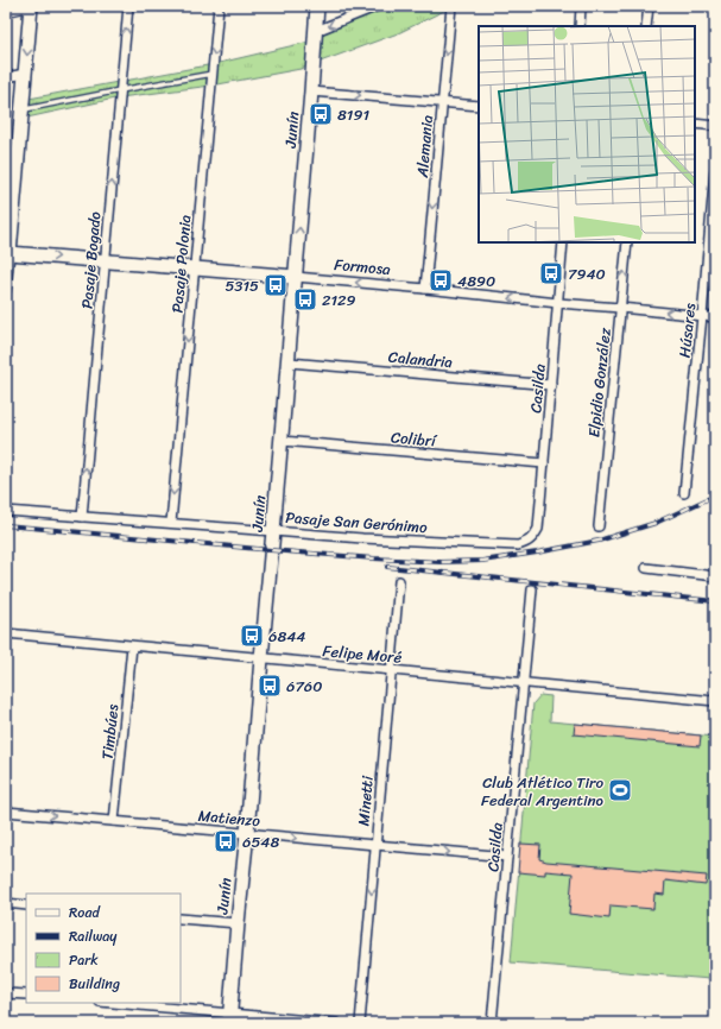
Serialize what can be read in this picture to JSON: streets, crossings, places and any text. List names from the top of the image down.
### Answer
{
  "streets": {
    "main road": ["Junín", "Formosa"],
    "street": [
      "Alemania",
      "Pasaje Bogado",
      "Pasaje Polonia",
      "Húsares",
      "Calandria",
      "Elpidio González",
      "Casilda",
      "Colibrí",
      "Pasaje San Gerónimo",
      "Felipe Moré",
      "Timbúes",
      "Minetti",
      "Matienzo"
    ]
  },
  "crossings": [
    ["Junín", "Formosa"],
    ["Junín", "Calandria"],
    ["Junín", "Colibrí"],
    ["Junín", "Pasaje San Gerónimo"],
    ["Junín", "Felipe Moré"],
    ["Junín", "Matienzo"],
    ["Alemania", "Formosa"],
    ["Pasaje Bogado", "Formosa"],
    ["Pasaje Bogado", "Pasaje San Gerónimo"],
    ["Pasaje Polonia", "Formosa"],
    ["Pasaje Polonia", "Pasaje San Gerónimo"],
    ["Formosa", "Húsares"],
    ["Formosa", "Elpidio González"],
    ["Formosa", "Casilda"],
    ["Calandria", "Casilda"],
    ["Casilda", "Colibrí"],
    ["Casilda", "Pasaje San Gerónimo"],
    ["Casilda", "Felipe Moré"],
    ["Casilda", "Matienzo"],
    ["Felipe Moré", "Timbúes"],
    ["Felipe Moré", "Minetti"],
    ["Timbúes", "Matienzo"],
    ["Minetti", "Matienzo"]
  ],
  "one_way": [
    "Alemania",
    "Pasaje Bogado",
    "Pasaje Polonia",
    "Minetti",
    "Matienzo"
  ],
  "places": {
    "bus stop": [
      "8191",
      "7940",
      "4890",
      "5315",
      "2129",
      "6844",
      "6760",
      "6548"
    ],
    "sports": ["Club Atlético Tiro Federal Argentino"]
  },
  "legend": [
    "Road",
    "Railway",
    "Park",
    "Building"
  ]
}
